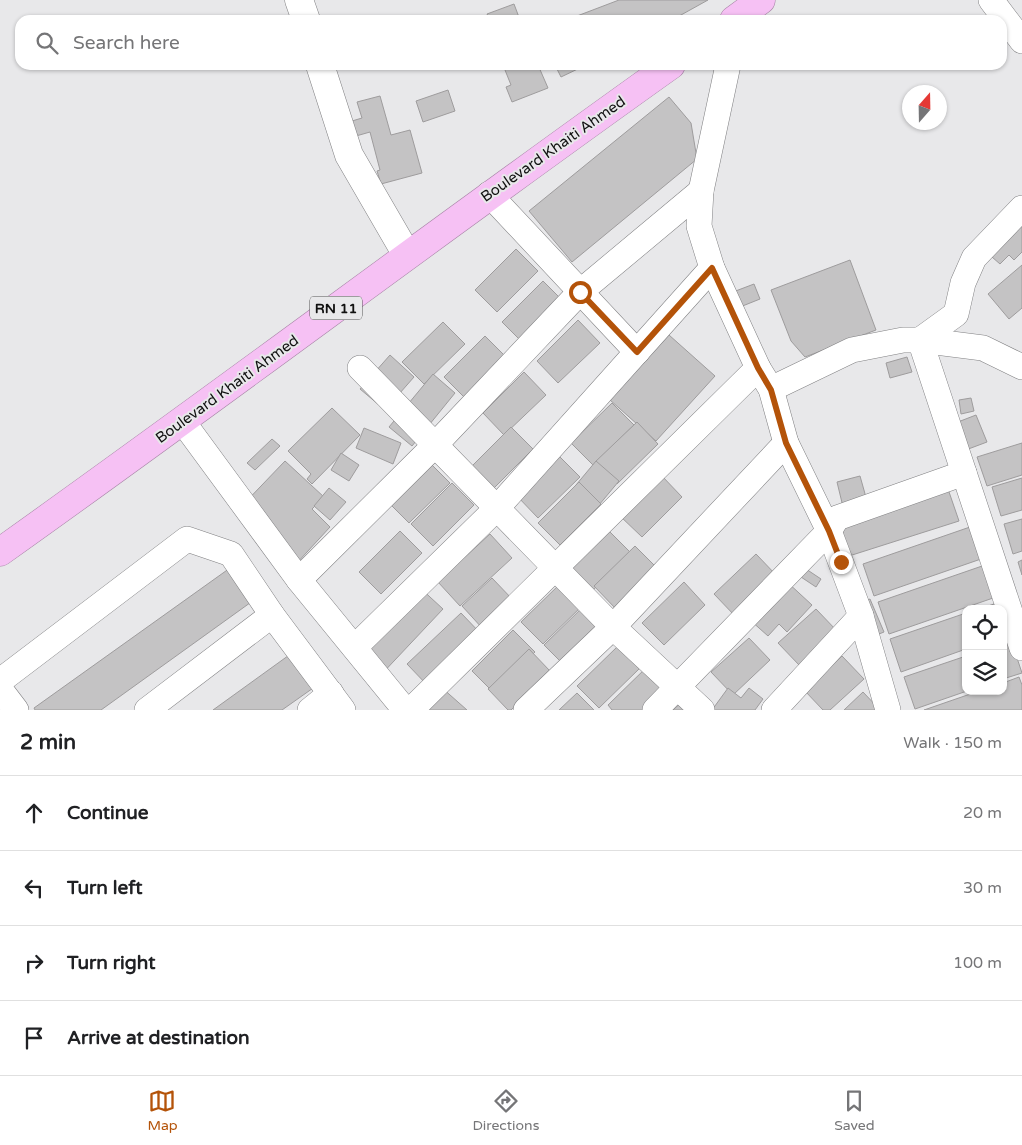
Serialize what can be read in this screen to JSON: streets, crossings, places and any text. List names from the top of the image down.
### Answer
{
  "streets": {
    "highway": ["Boulevard Khaiti Ahmed", "RN 11"]
  },
  "north": "top",
  "page": {
    "search": "Search here",
    "heading": ["2 min", "Walk · 150 m"],
    "list": [
      ["Continue", "20 m"],
      ["Turn left", "30 m"],
      ["Turn right", "100 m"],
      "Arrive at destination"
    ],
    "nav": ["Map", "Directions", "Saved"]
  }
}
